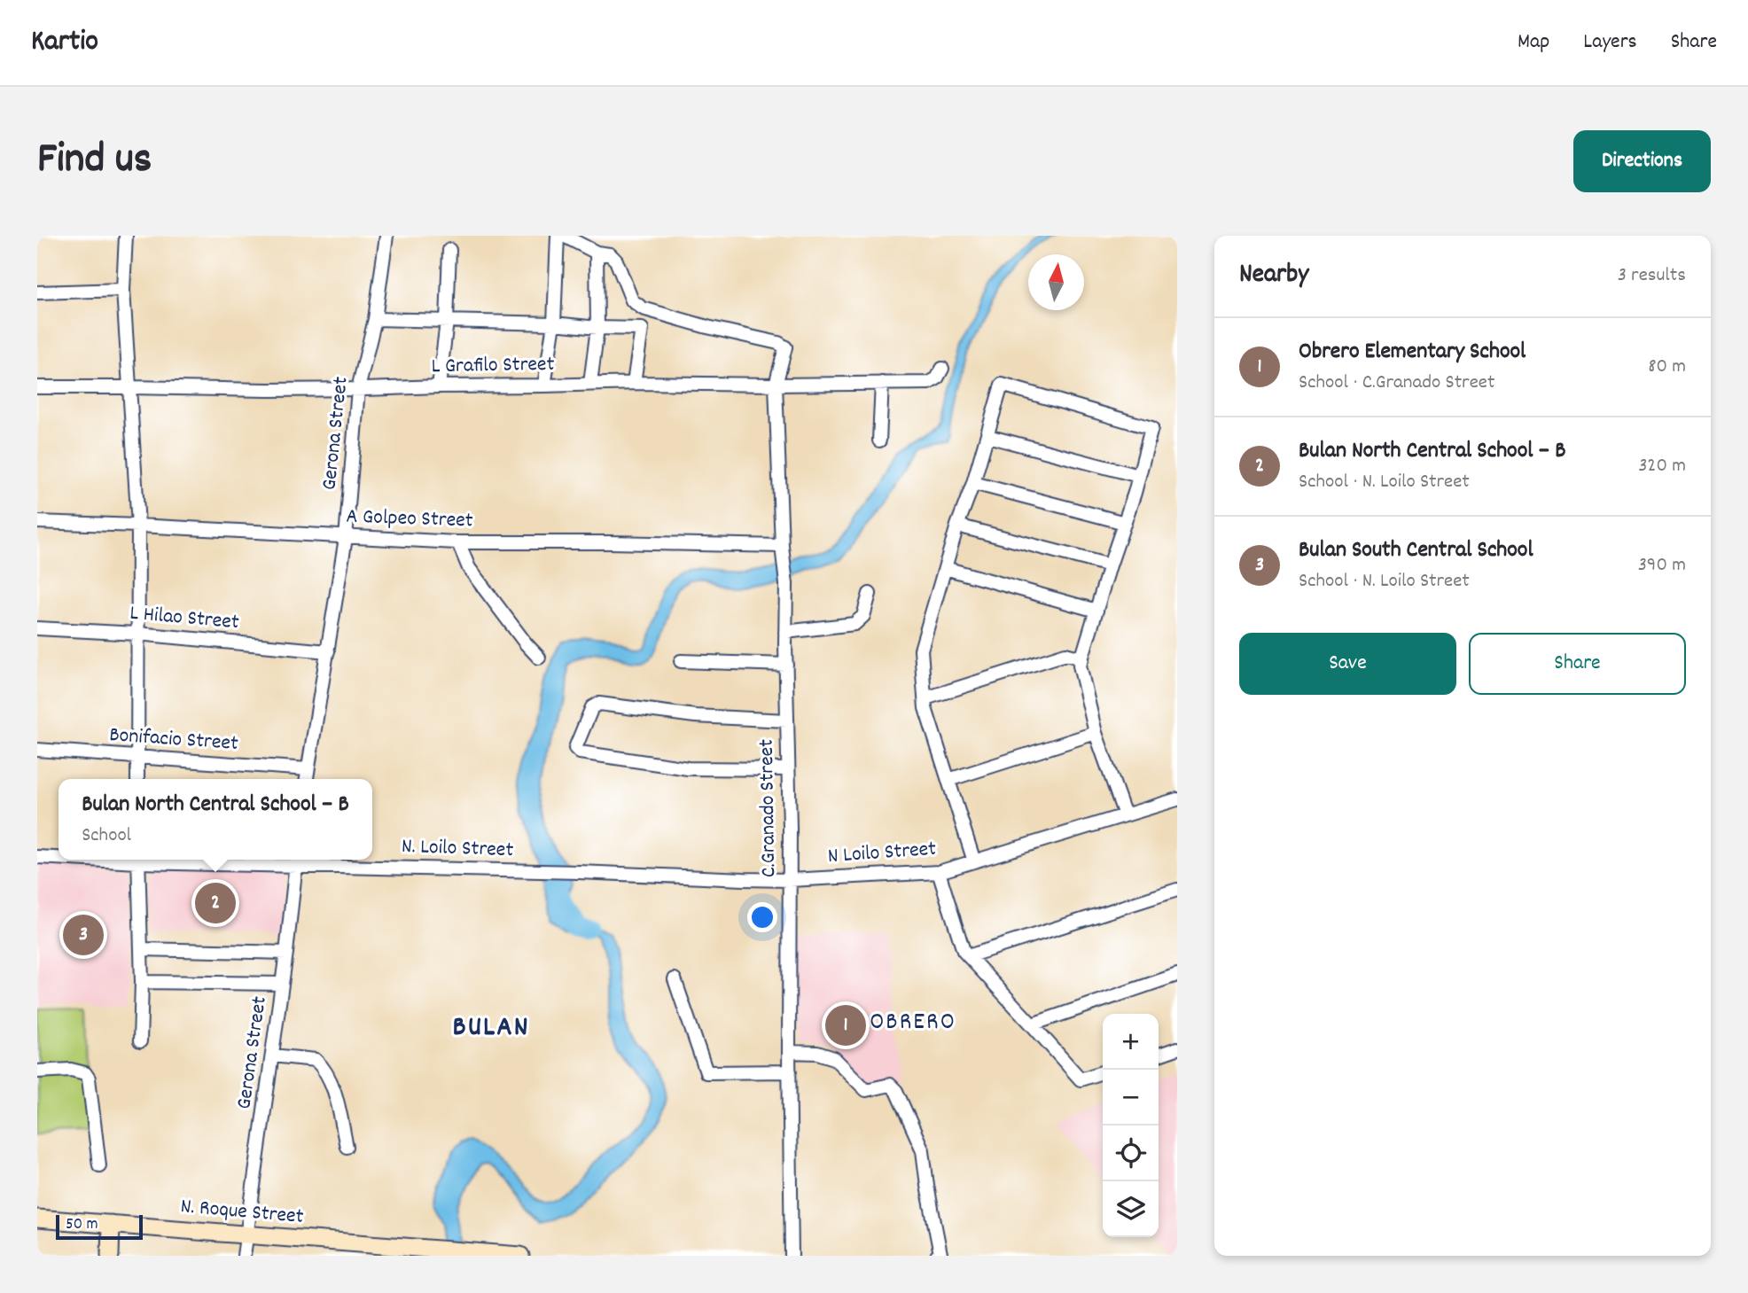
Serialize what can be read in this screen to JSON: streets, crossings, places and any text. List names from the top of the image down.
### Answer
{
  "streets": {
    "street": [
      "L Grafilo Street",
      "Gerona Street",
      "A Golpeo Street",
      "L Hilao Street",
      "Bonifacio Street",
      "C.Granado Street",
      "N. Loilo Street",
      "N Loilo Street",
      "N. Roque Street"
    ]
  },
  "crossings": [
    ["L Grafilo Street", "Gerona Street"],
    ["L Grafilo Street", "C.Granado Street"],
    ["Gerona Street", "A Golpeo Street"],
    ["Gerona Street", "L Hilao Street"],
    ["Gerona Street", "Bonifacio Street"],
    ["Gerona Street", "N. Loilo Street"],
    ["Gerona Street", "N. Roque Street"],
    ["A Golpeo Street", "C.Granado Street"],
    ["C.Granado Street", "N Loilo Street"],
    ["N. Loilo Street", "N Loilo Street"]
  ],
  "districts": ["OBRERO", "BULAN"],
  "scale_bar": "50 m",
  "north": "top",
  "page": {
    "header": "Kartio",
    "nav": ["Map", "Layers", "Share"],
    "title": "Find us",
    "buttons": [
      "Directions",
      ["Save", "Share"]
    ],
    "heading": ["Nearby", "3 results"],
    "list": [
      {
        "mark": "1",
        "name": "Obrero Elementary School",
        "note": "School · C.Granado Street",
        "value": "80 m"
      },
      {
        "mark": "2",
        "name": "Bulan North Central School – B",
        "note": "School · N. Loilo Street",
        "value": "320 m"
      },
      {
        "mark": "3",
        "name": "Bulan South Central School",
        "note": "School · N. Loilo Street",
        "value": "390 m"
      }
    ],
    "popup": ["Bulan North Central School – B", "School"],
    "pins": ["2", "3", "1"],
    "map_buttons": ["+", "−"],
    "scale": "50 m"
  }
}
